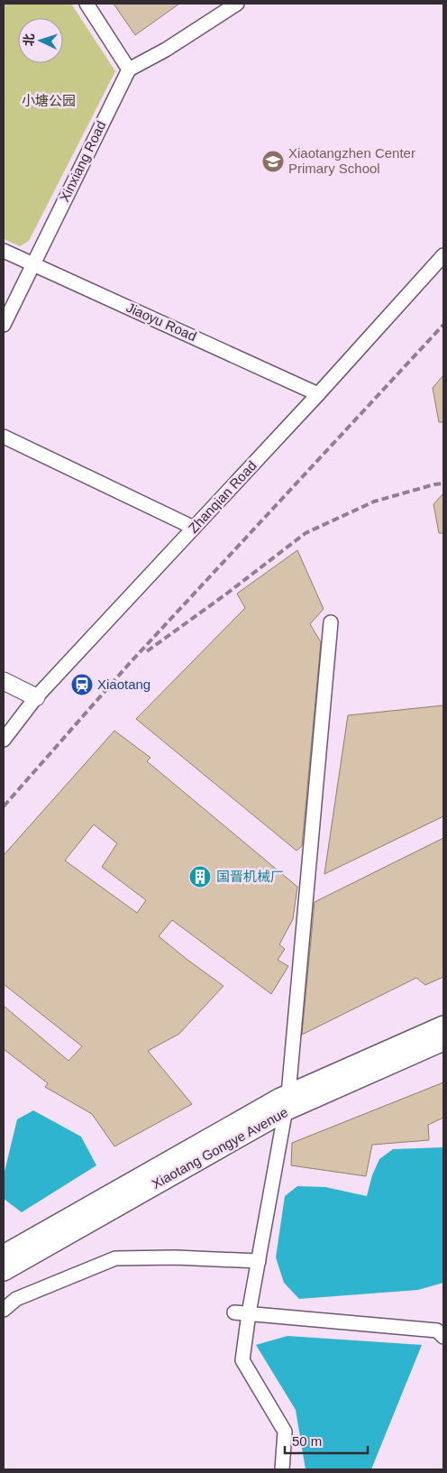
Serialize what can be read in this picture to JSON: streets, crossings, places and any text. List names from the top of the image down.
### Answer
{
  "streets": {
    "main road": ["Xiaotang Gongye Avenue"],
    "street": ["Xinxiang Road", "Jiaoyu Road", "Zhanqian Road"]
  },
  "crossings": [
    ["Xinxiang Road", "Jiaoyu Road"],
    ["Jiaoyu Road", "Zhanqian Road"]
  ],
  "parks": ["小塘公园"],
  "places": {
    "school or university": ["Xiaotangzhen Center Primary School"],
    "station": ["Xiaotang"],
    "building": ["国晋机械厂"]
  },
  "scale_bar": "50 m",
  "north": "left"
}
